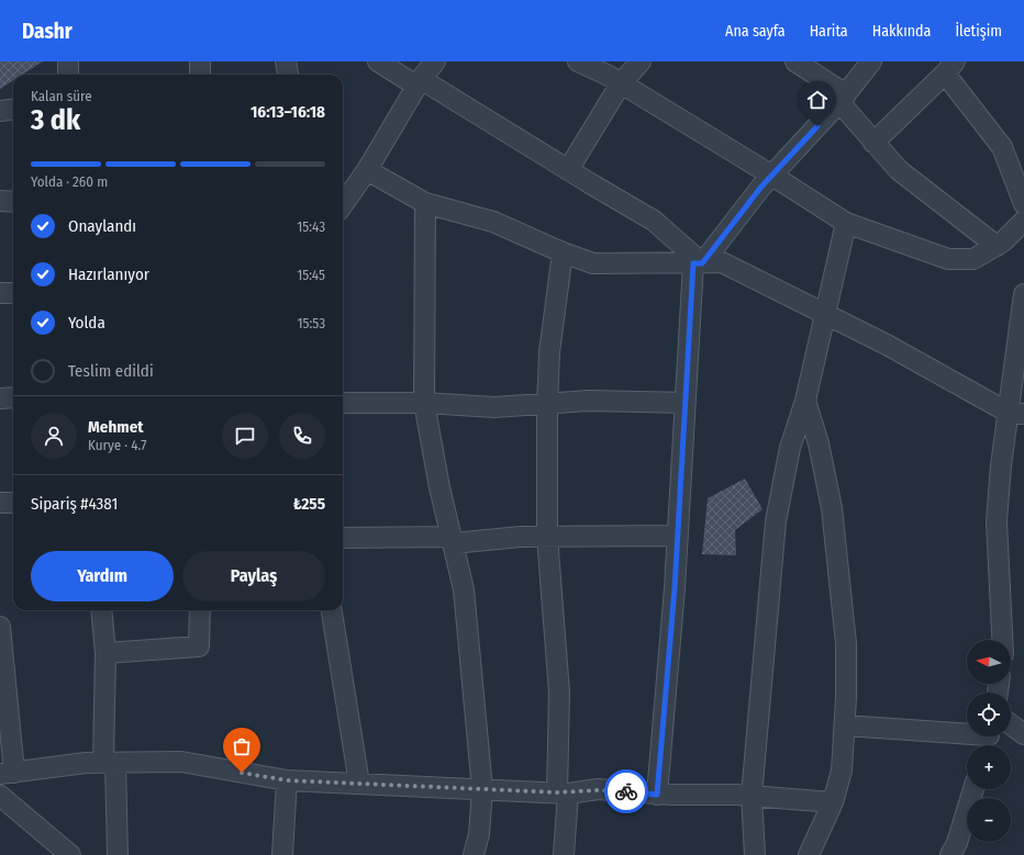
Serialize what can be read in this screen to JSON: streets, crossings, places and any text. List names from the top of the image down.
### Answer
{
  "north": "left",
  "page": {
    "header": "Dashr",
    "nav": [
      "Ana sayfa",
      "Harita",
      "Hakkında",
      "İletişim"
    ],
    "heading": ["3 dk", "Kalan süre", "16:13–16:18"],
    "panel": [
      "Mehmet",
      "Kurye · 4.7",
      "Sipariş #4381",
      "₺255"
    ],
    "bar": "Yolda · 260 m",
    "list": [
      ["Onaylandı", "15:43"],
      ["Hazırlanıyor", "15:45"],
      ["Yolda", "15:53"],
      "Teslim edildi"
    ],
    "buttons": ["Yardım", "Paylaş"],
    "map_buttons": ["+", "−"]
  }
}
